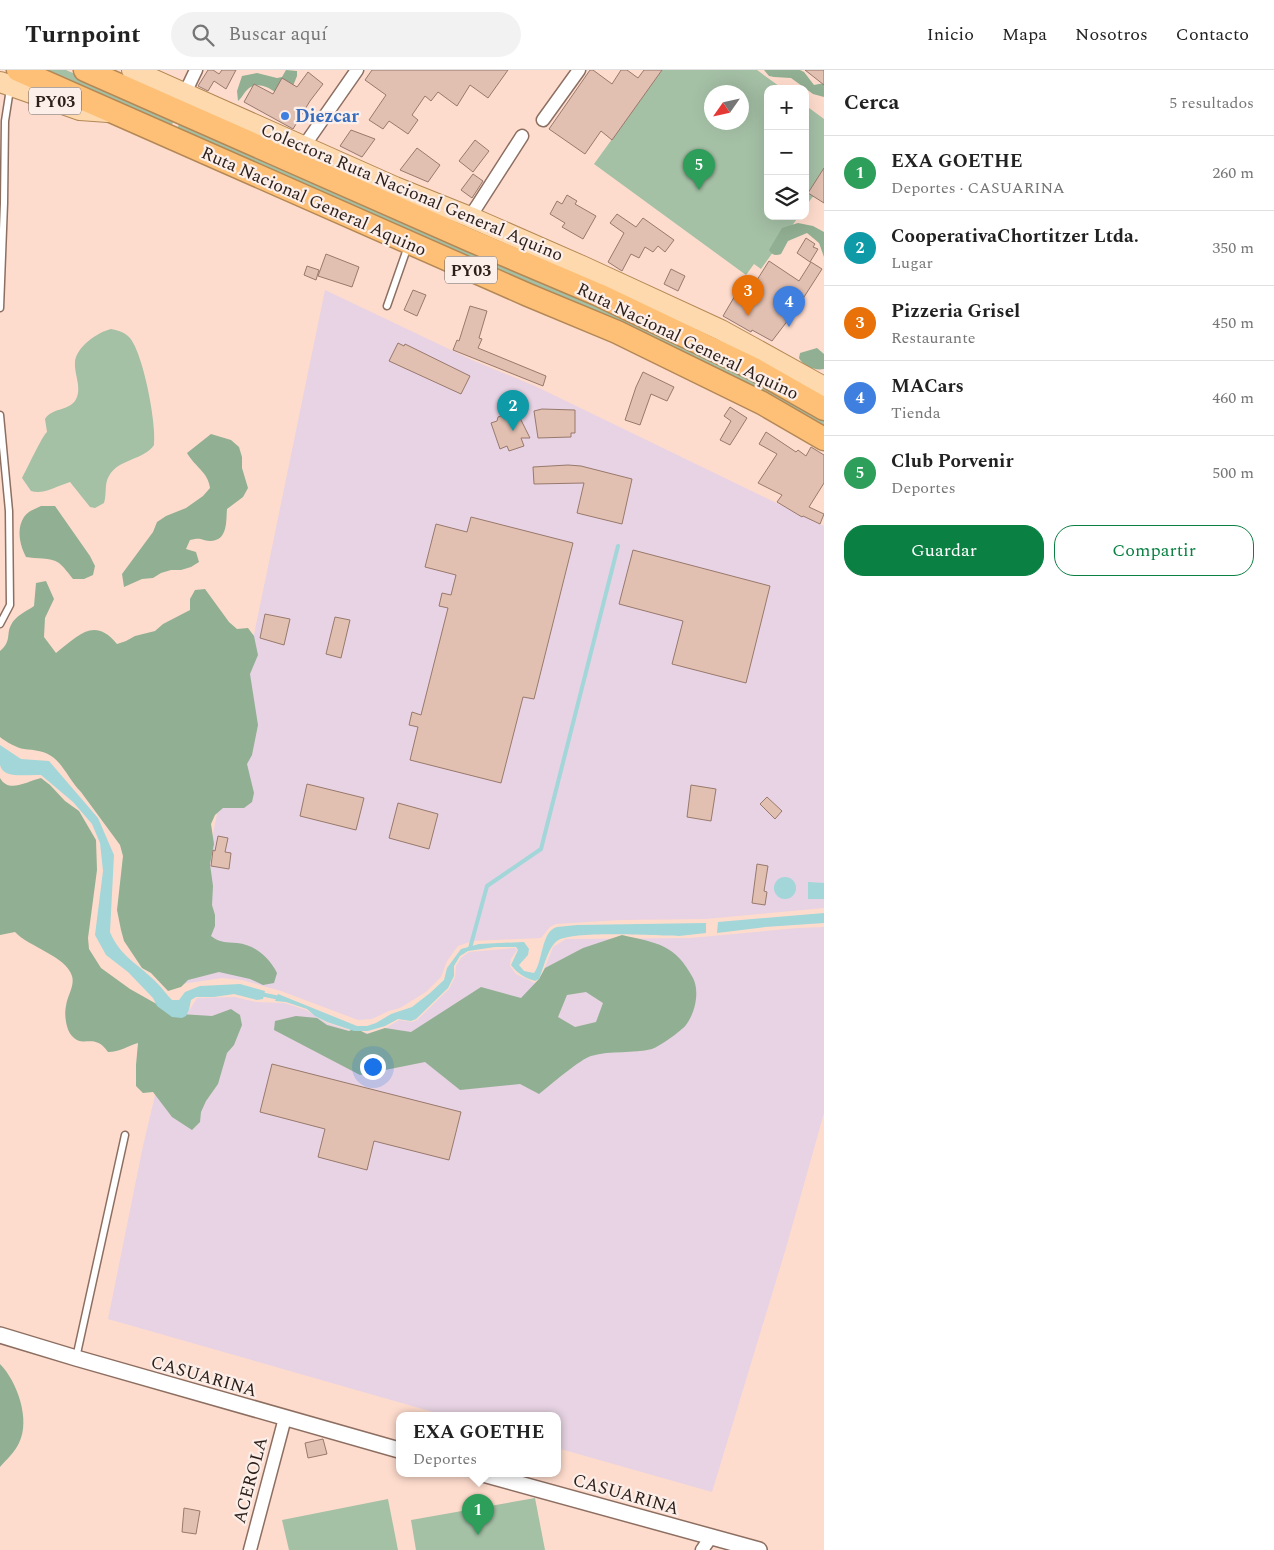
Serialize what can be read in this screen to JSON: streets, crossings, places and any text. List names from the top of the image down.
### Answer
{
  "streets": {
    "highway": ["PY03", "Ruta Nacional General Aquino"],
    "main road": ["Colectora Ruta Nacional General Aquino"],
    "street": ["CASUARINA", "ACEROLA"]
  },
  "crossings": [
    ["CASUARINA", "ACEROLA"]
  ],
  "places": ["Diezcar"],
  "north": "bottom left",
  "page": {
    "header": "Turnpoint",
    "search": "Buscar aquí",
    "nav": [
      "Inicio",
      "Mapa",
      "Nosotros",
      "Contacto"
    ],
    "heading": ["Cerca", "5 resultados"],
    "map_buttons": ["+", "−"],
    "list": [
      {
        "mark": "1",
        "name": "EXA GOETHE",
        "note": "Deportes · CASUARINA",
        "value": "260 m"
      },
      {
        "mark": "2",
        "name": "CooperativaChortitzer Ltda.",
        "note": "Lugar",
        "value": "350 m"
      },
      {
        "mark": "3",
        "name": "Pizzeria Grisel",
        "note": "Restaurante",
        "value": "450 m"
      },
      {
        "mark": "4",
        "name": "MACars",
        "note": "Tienda",
        "value": "460 m"
      },
      {
        "mark": "5",
        "name": "Club Porvenir",
        "note": "Deportes",
        "value": "500 m"
      }
    ],
    "pins": [
      "5",
      "3",
      "4",
      "2",
      "1"
    ],
    "buttons": ["Guardar", "Compartir"],
    "popup": ["EXA GOETHE", "Deportes"]
  }
}
